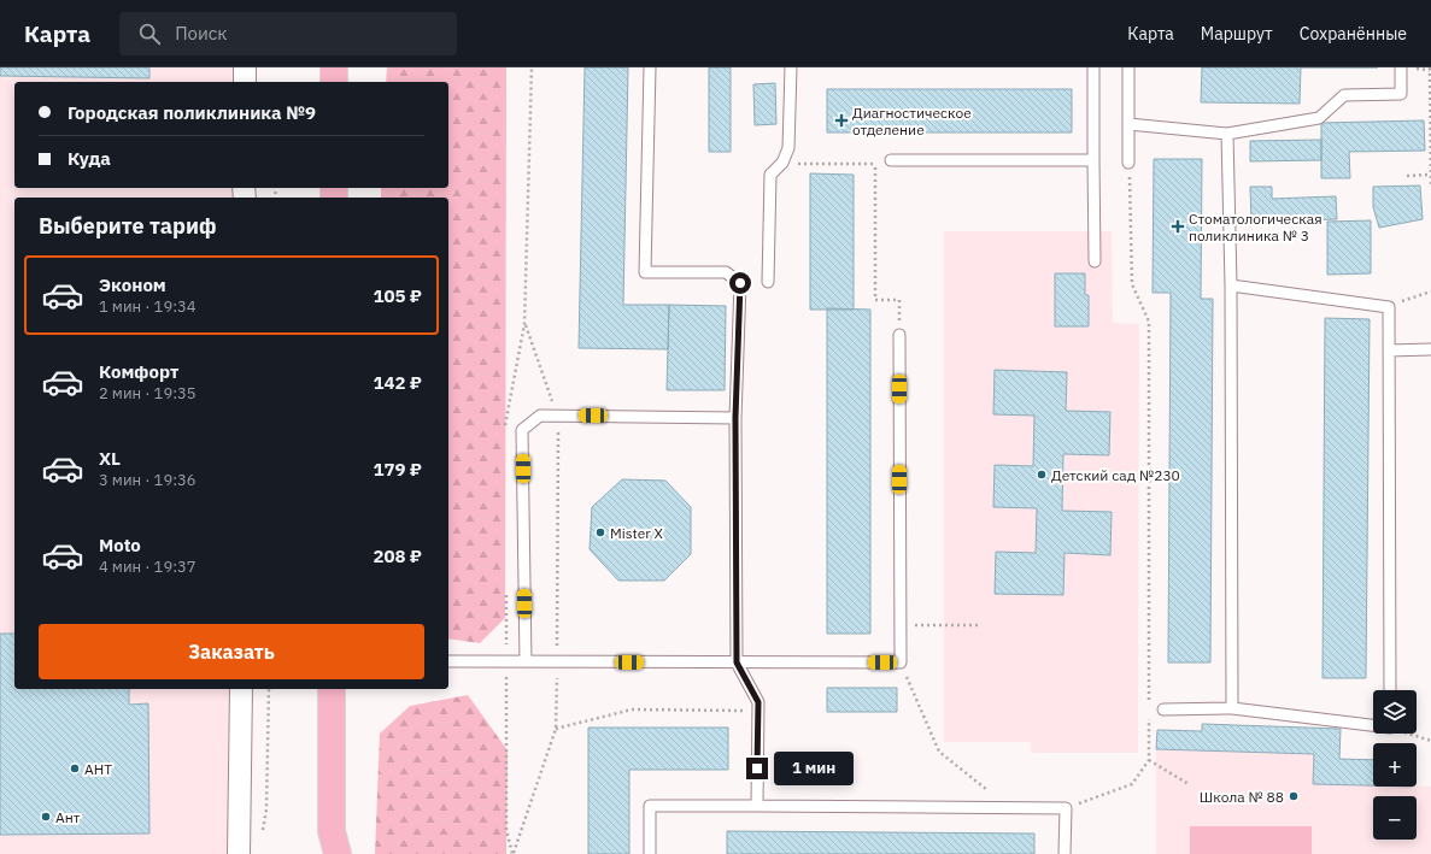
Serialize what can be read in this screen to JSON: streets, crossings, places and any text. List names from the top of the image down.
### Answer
{
  "places": {
    "health": ["Диагностическое отделение", "Стоматологическая поликлиника № 3"],
    "other": [
      "Детский сад №230",
      "Mister X",
      "АНТ",
      "Школа № 88",
      "Ант"
    ]
  },
  "page": {
    "header": "Карта",
    "search": "Поиск",
    "nav": ["Карта", "Маршрут", "Сохранённые"],
    "banner": ["Городская поликлиника №9", "Куда"],
    "heading": "Выберите тариф",
    "list": [
      {
        "name": "Эконом",
        "note": "1 мин · 19:34",
        "value": "105 ₽"
      },
      {
        "name": "Комфорт",
        "note": "2 мин · 19:35",
        "value": "142 ₽"
      },
      {
        "name": "XL",
        "note": "3 мин · 19:36",
        "value": "179 ₽"
      },
      {
        "name": "Moto",
        "note": "4 мин · 19:37",
        "value": "208 ₽"
      }
    ],
    "buttons": "Заказать",
    "map_buttons": ["+", "−"],
    "bubble": "1 мин"
  }
}
